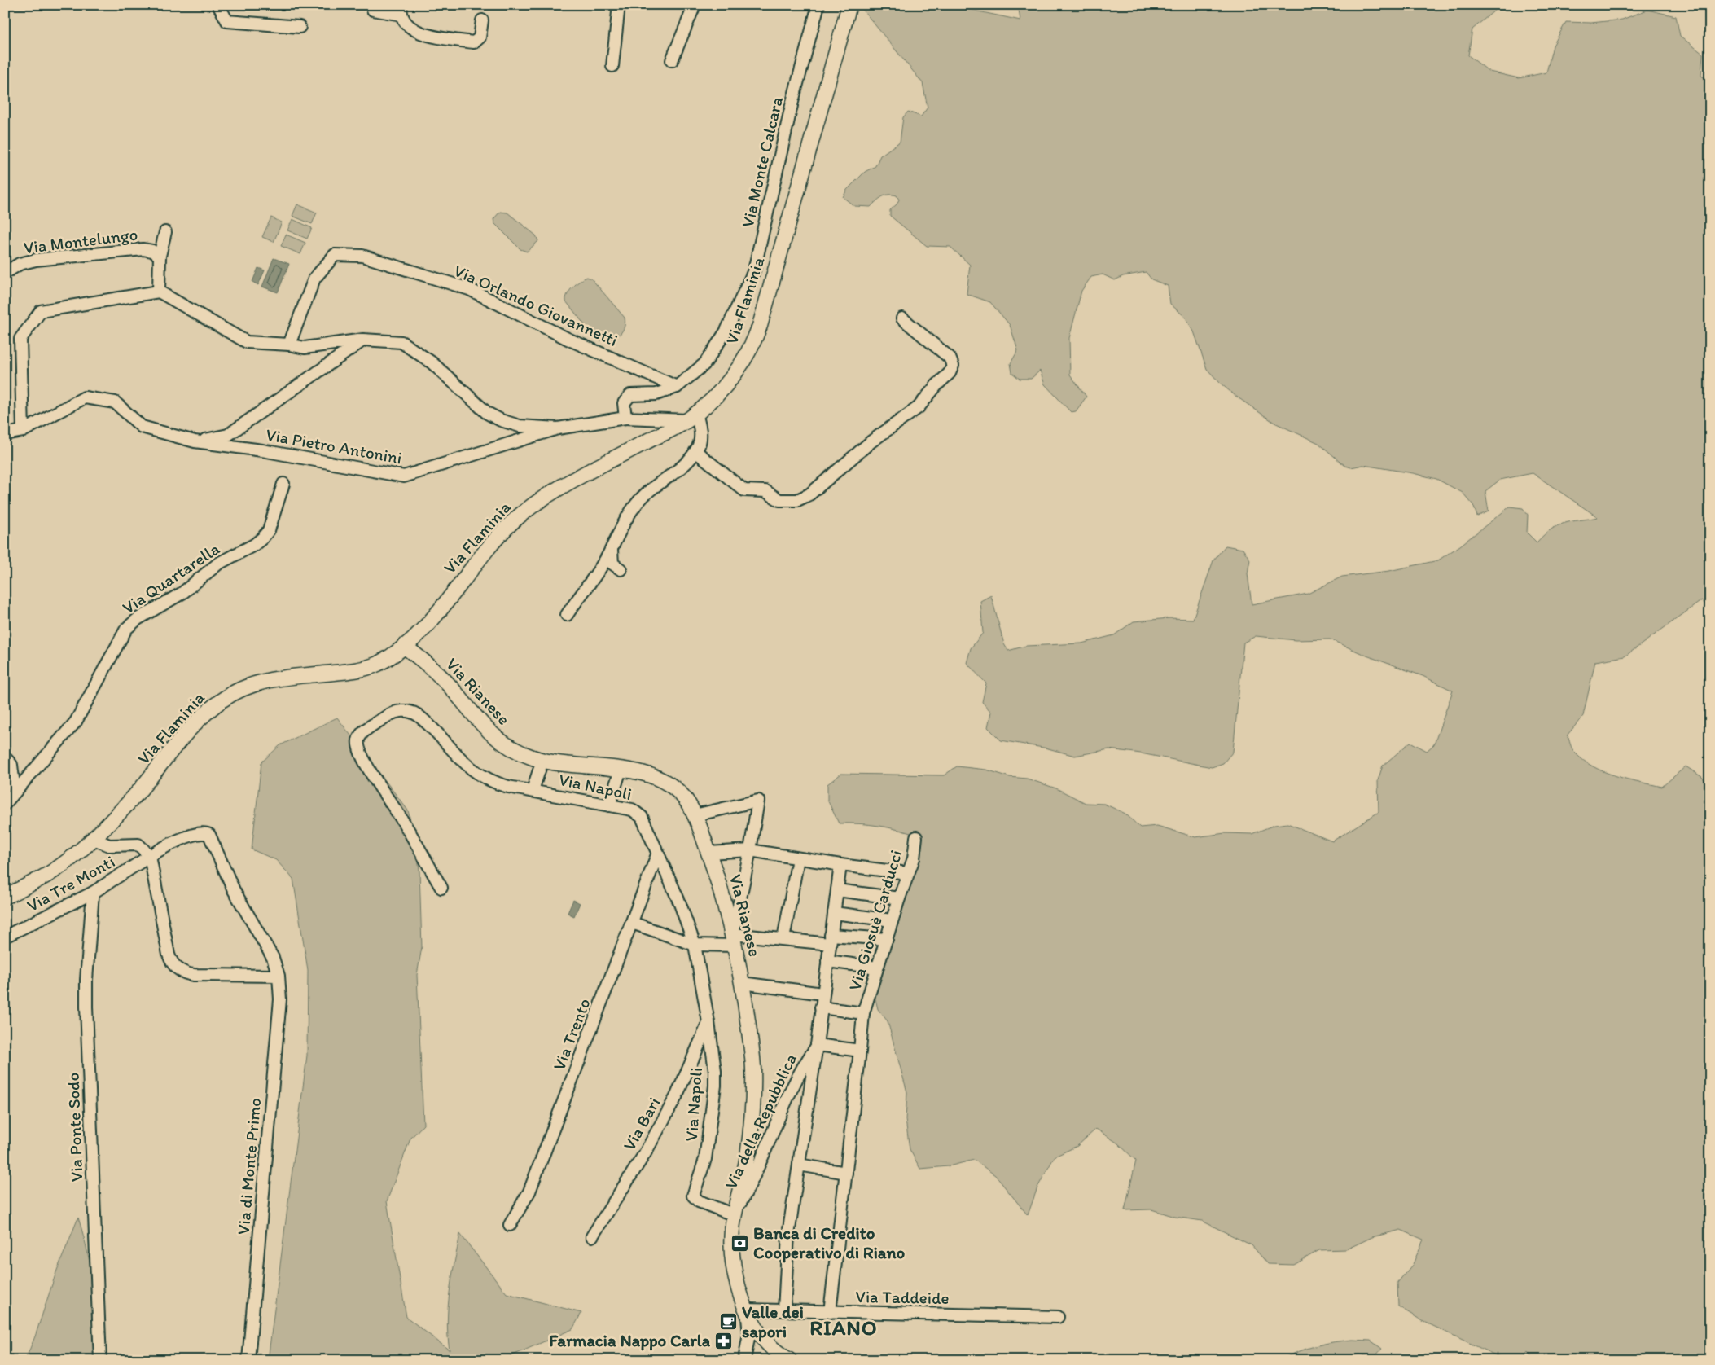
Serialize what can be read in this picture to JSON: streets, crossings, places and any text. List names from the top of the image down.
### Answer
{
  "streets": {
    "main road": ["Via Flaminia", "Via Rianese"],
    "street": [
      "Via Monte Calcara",
      "Via Montelungo",
      "Via Orlando Giovannetti",
      "Via Pietro Antonini",
      "Via Quartarella",
      "Via Napoli",
      "Via Tre Monti",
      "Via Giosuè Carducci",
      "Via Trento",
      "Via della Repubblica",
      "Via Bari",
      "Via Ponte Sodo",
      "Via di Monte Primo",
      "Via Taddeide"
    ]
  },
  "crossings": [
    ["Via Monte Calcara", "Via Orlando Giovannetti"],
    ["Via Monte Calcara", "Via Pietro Antonini"],
    ["Via Flaminia", "Via Rianese"],
    ["Via Flaminia", "Via Tre Monti"],
    ["Via Orlando Giovannetti", "Via Pietro Antonini"],
    ["Via Rianese", "Via Napoli"],
    ["Via Rianese", "Via della Repubblica"],
    ["Via Rianese", "Via Taddeide"],
    ["Via Napoli", "Via Trento"],
    ["Via Napoli", "Via della Repubblica"],
    ["Via Napoli", "Via Bari"],
    ["Via Tre Monti", "Via Ponte Sodo"],
    ["Via Tre Monti", "Via di Monte Primo"],
    ["Via Giosuè Carducci", "Via Taddeide"]
  ],
  "districts": ["RIANO"],
  "places": {
    "bank": ["Banca di Credito Cooperativo di Riano"],
    "cafe": ["Valle dei sapori"],
    "pharmacy": ["Farmacia Nappo Carla"]
  }
}
